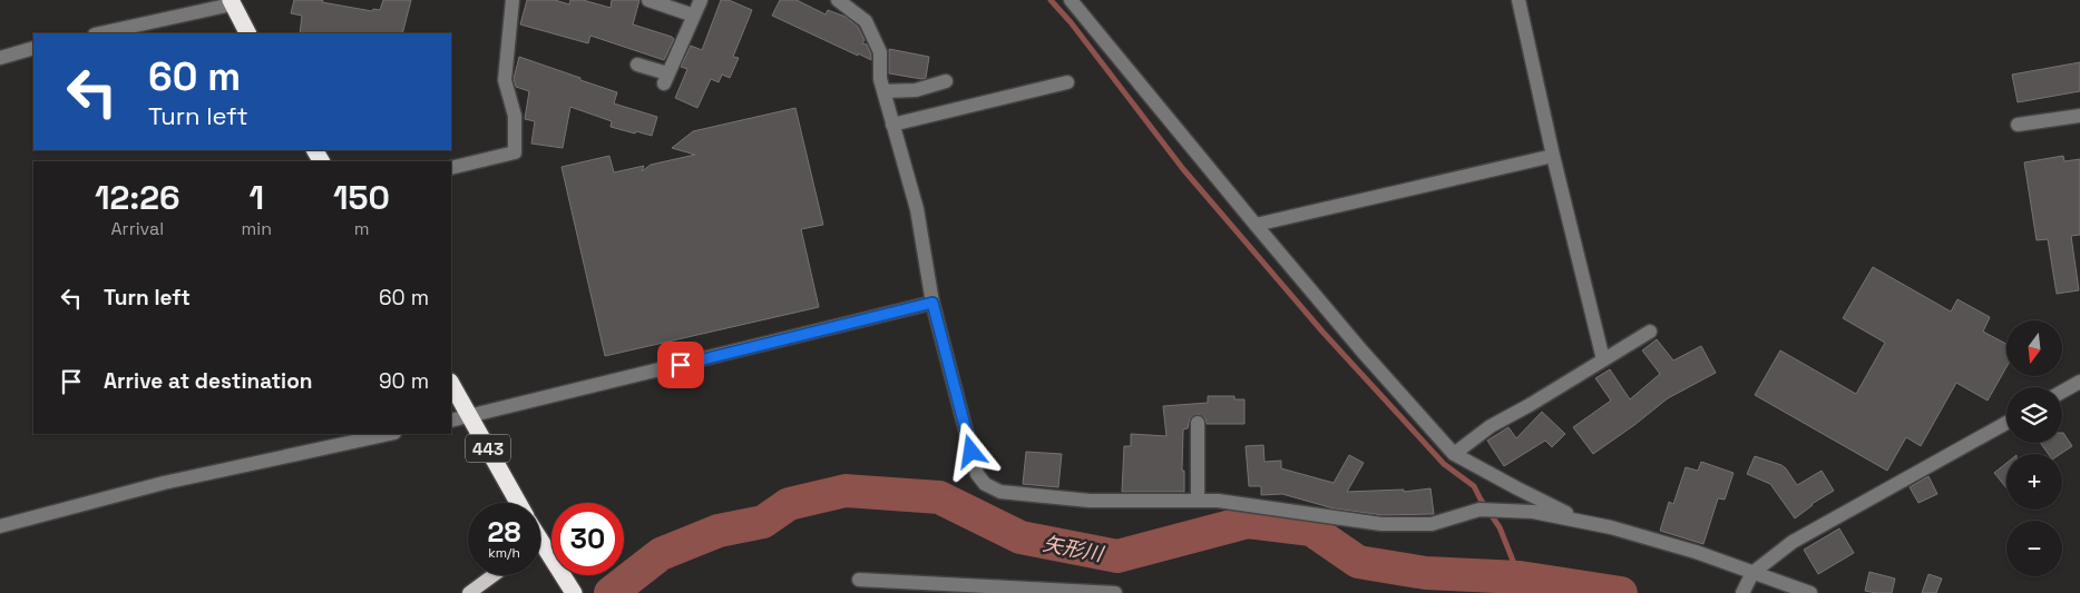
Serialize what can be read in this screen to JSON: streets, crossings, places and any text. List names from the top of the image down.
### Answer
{
  "streets": {
    "highway": ["443"]
  },
  "water": ["矢形川"],
  "north": "bottom",
  "page": {
    "turn": ["60 m", "Turn left"],
    "eta": [
      "12:26",
      "Arrival",
      "1",
      "min",
      "150",
      "m"
    ],
    "list": [
      {
        "name": "Turn left",
        "value": "60 m"
      },
      {
        "name": "Arrive at destination",
        "value": "90 m"
      }
    ],
    "map_buttons": ["+", "−"],
    "speed": "28 km/h",
    "limit": "30"
  }
}
